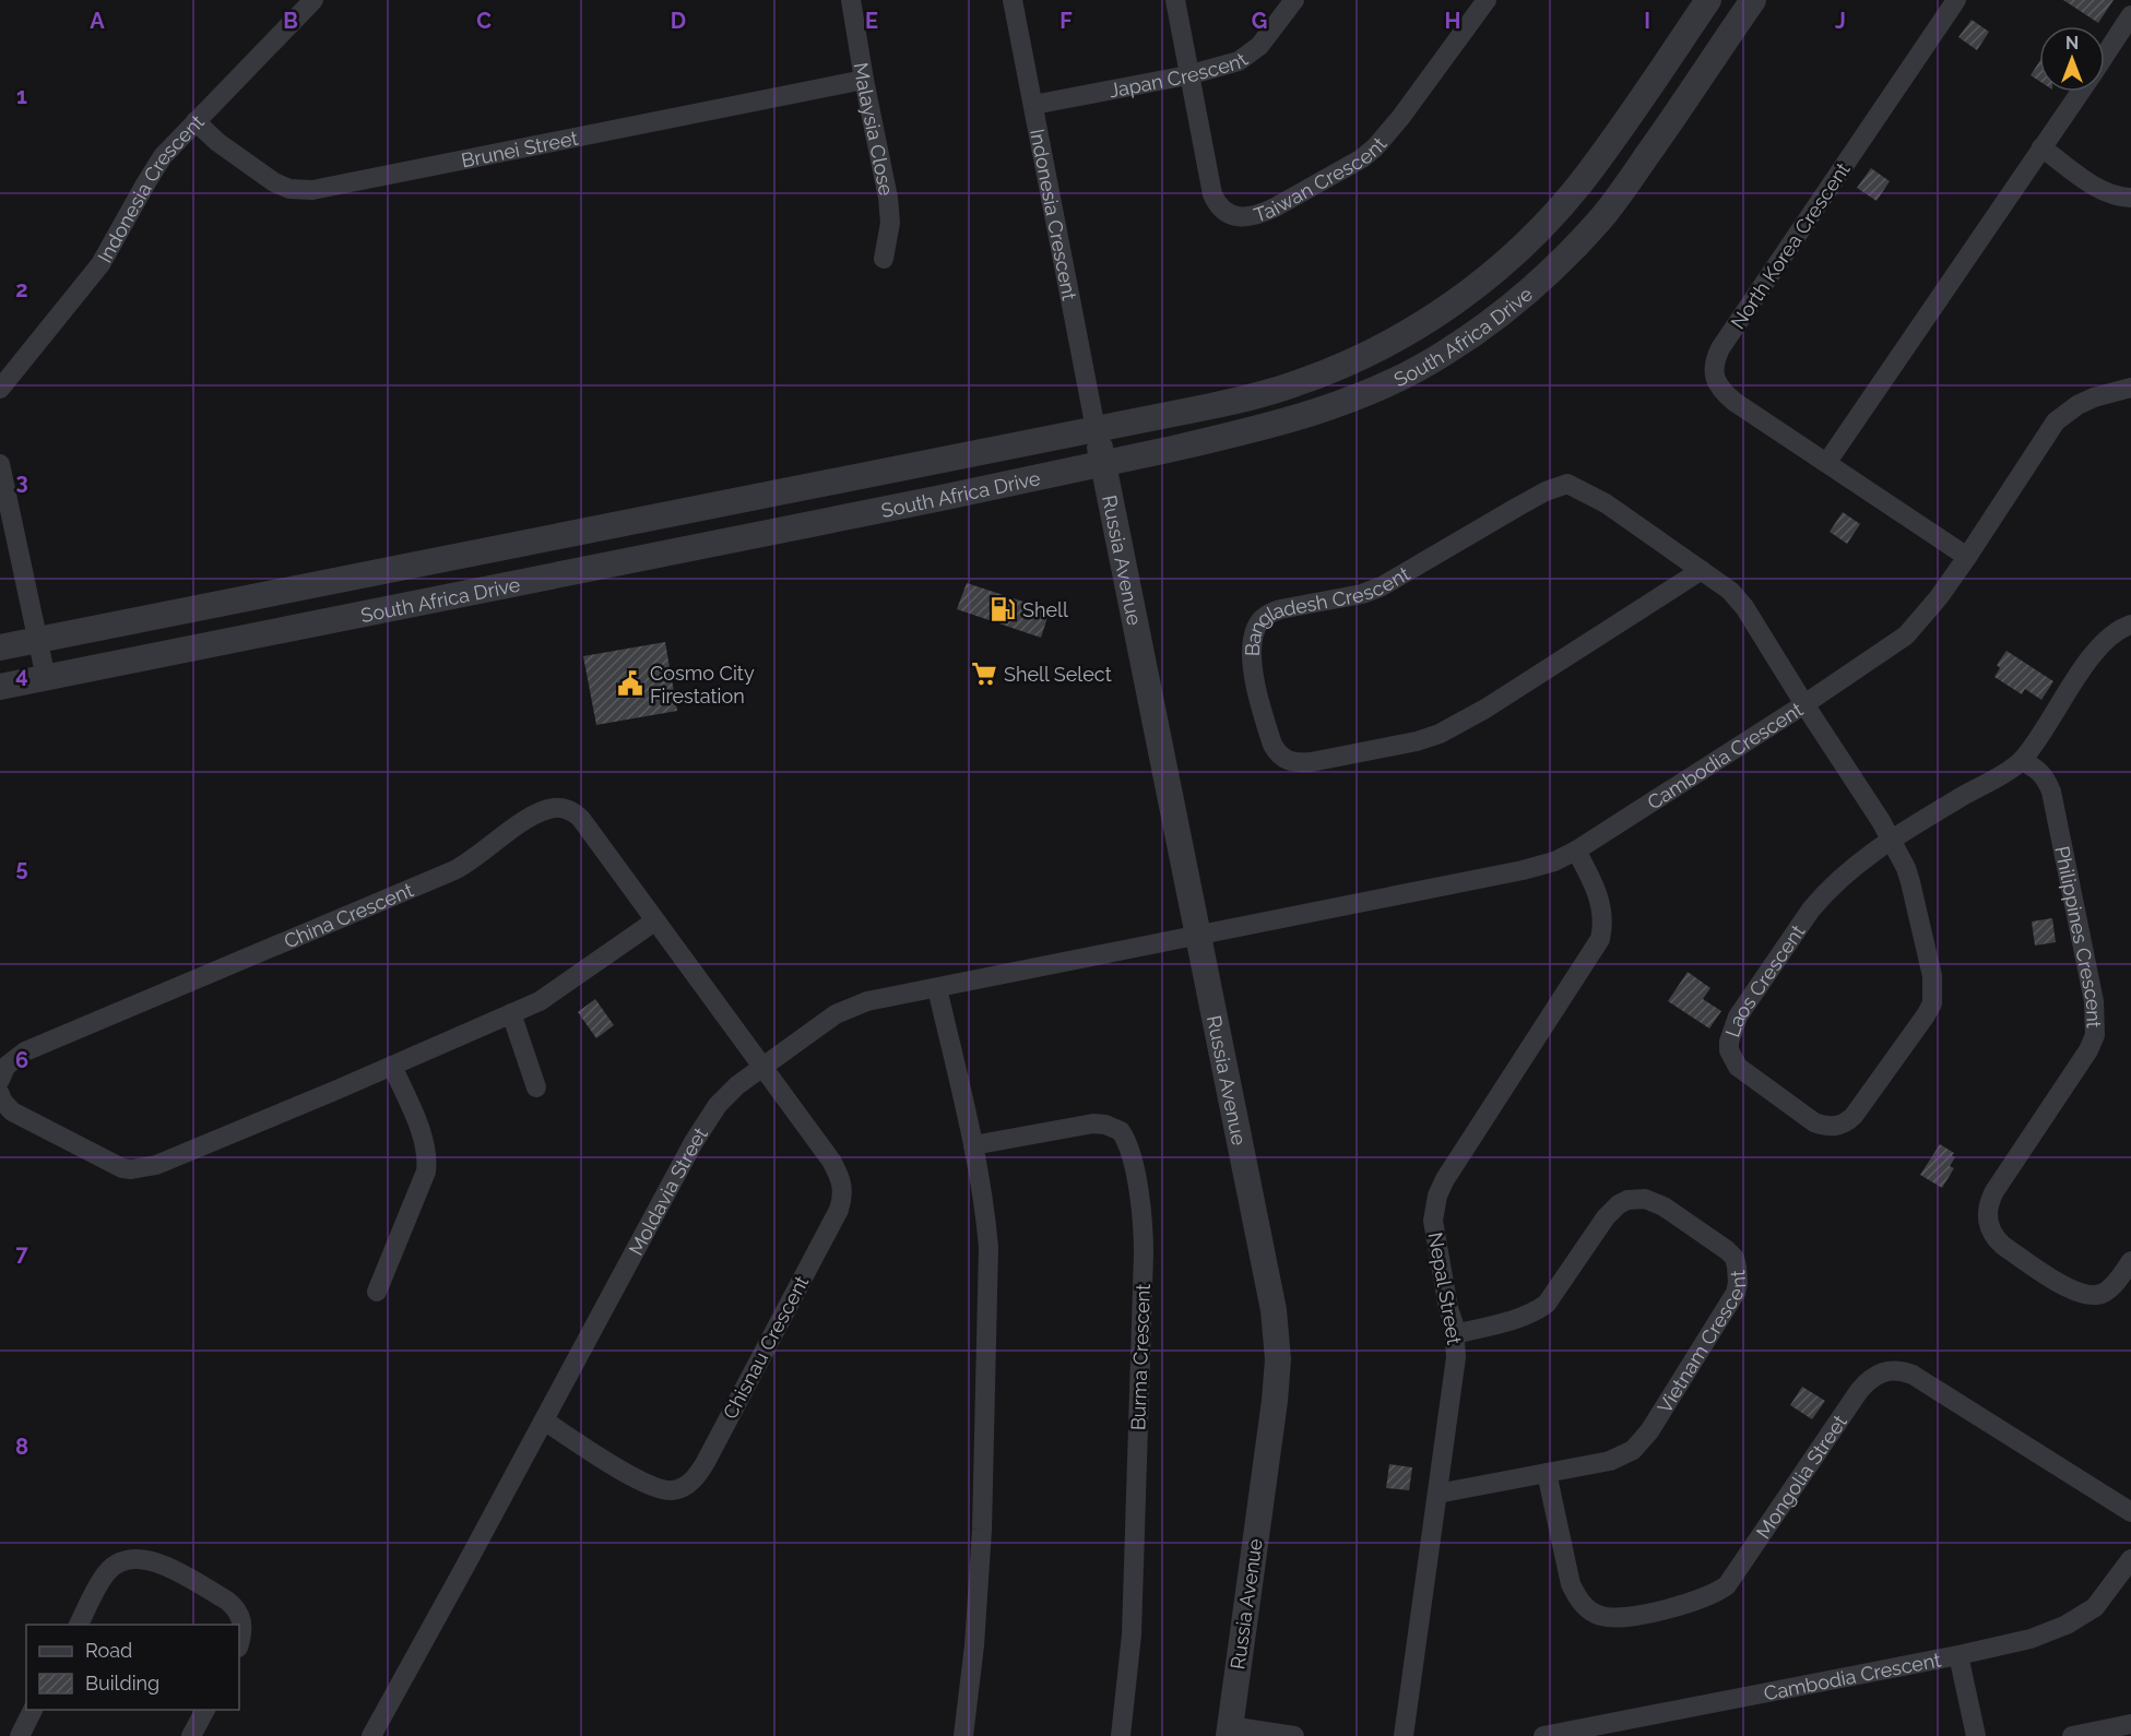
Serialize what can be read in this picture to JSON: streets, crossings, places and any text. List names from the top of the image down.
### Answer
{
  "streets": {
    "street": [
      "Japan Crescent",
      "Malaysia Close",
      "Brunei Street",
      "Taiwan Crescent",
      "Indonesia Crescent",
      "North Korea Crescent",
      "South Africa Drive",
      "Russia Avenue",
      "Bangladesh Crescent",
      "Cambodia Crescent",
      "China Crescent",
      "Philippines Crescent",
      "Laos Crescent",
      "Moldavia Street",
      "Nepal Street",
      "Vietnam Crescent",
      "Chisnau Crescent",
      "Burma Crescent",
      "Mongolia Street"
    ]
  },
  "crossings": [
    ["Japan Crescent", "Taiwan Crescent"],
    ["Japan Crescent", "Indonesia Crescent"],
    ["Malaysia Close", "Brunei Street"],
    ["Brunei Street", "Indonesia Crescent"],
    ["Indonesia Crescent", "South Africa Drive"],
    ["Indonesia Crescent", "Russia Avenue"],
    ["North Korea Crescent", "Cambodia Crescent"],
    ["South Africa Drive", "Russia Avenue"],
    ["Russia Avenue", "Cambodia Crescent"],
    ["Russia Avenue", "Moldavia Street"],
    ["Bangladesh Crescent", "Cambodia Crescent"],
    ["Bangladesh Crescent", "Laos Crescent"],
    ["Cambodia Crescent", "Laos Crescent"],
    ["Cambodia Crescent", "Moldavia Street"],
    ["Cambodia Crescent", "Nepal Street"],
    ["China Crescent", "Moldavia Street"],
    ["China Crescent", "Chisnau Crescent"],
    ["Moldavia Street", "Chisnau Crescent"],
    ["Nepal Street", "Vietnam Crescent"],
    ["Vietnam Crescent", "Mongolia Street"]
  ],
  "places": {
    "fuel station": ["Shell"],
    "supermarket": ["Shell Select"],
    "public building": ["Cosmo City Firestation"]
  },
  "legend": ["Road", "Building"],
  "north": "top",
  "grid": {
    "columns": [
      "A",
      "B",
      "C",
      "D",
      "E",
      "F",
      "G",
      "H",
      "I",
      "J"
    ],
    "rows": [
      "1",
      "2",
      "3",
      "4",
      "5",
      "6",
      "7",
      "8"
    ]
  }
}
